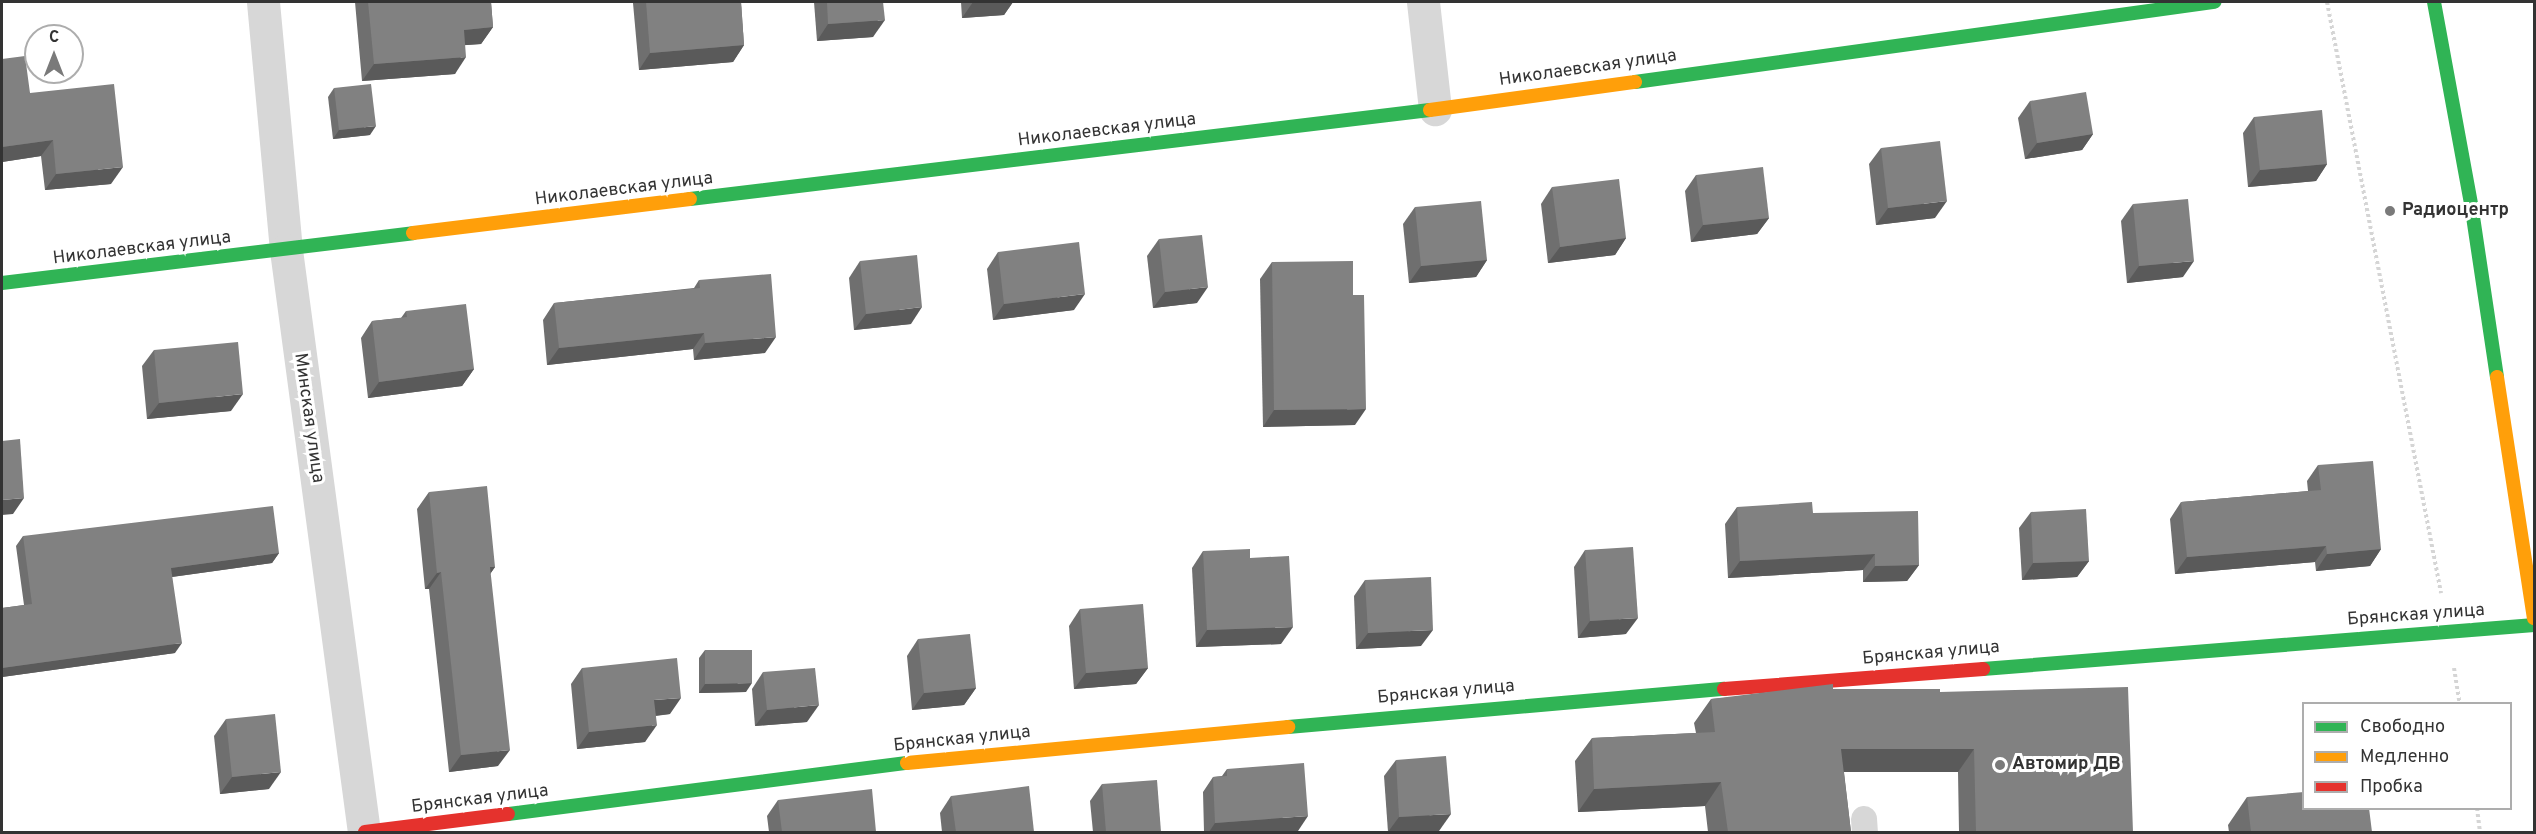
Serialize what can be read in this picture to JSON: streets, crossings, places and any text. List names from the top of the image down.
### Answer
{
  "streets": {
    "main road": ["Николаевская улица", "Брянская улица"],
    "street": ["Минская улица"]
  },
  "crossings": [
    ["Николаевская улица", "Минская улица"],
    ["Минская улица", "Брянская улица"]
  ],
  "places": ["Радиоцентр", "Автомир ДВ"],
  "legend": ["Свободно", "Медленно", "Пробка"],
  "north": "top"
}
